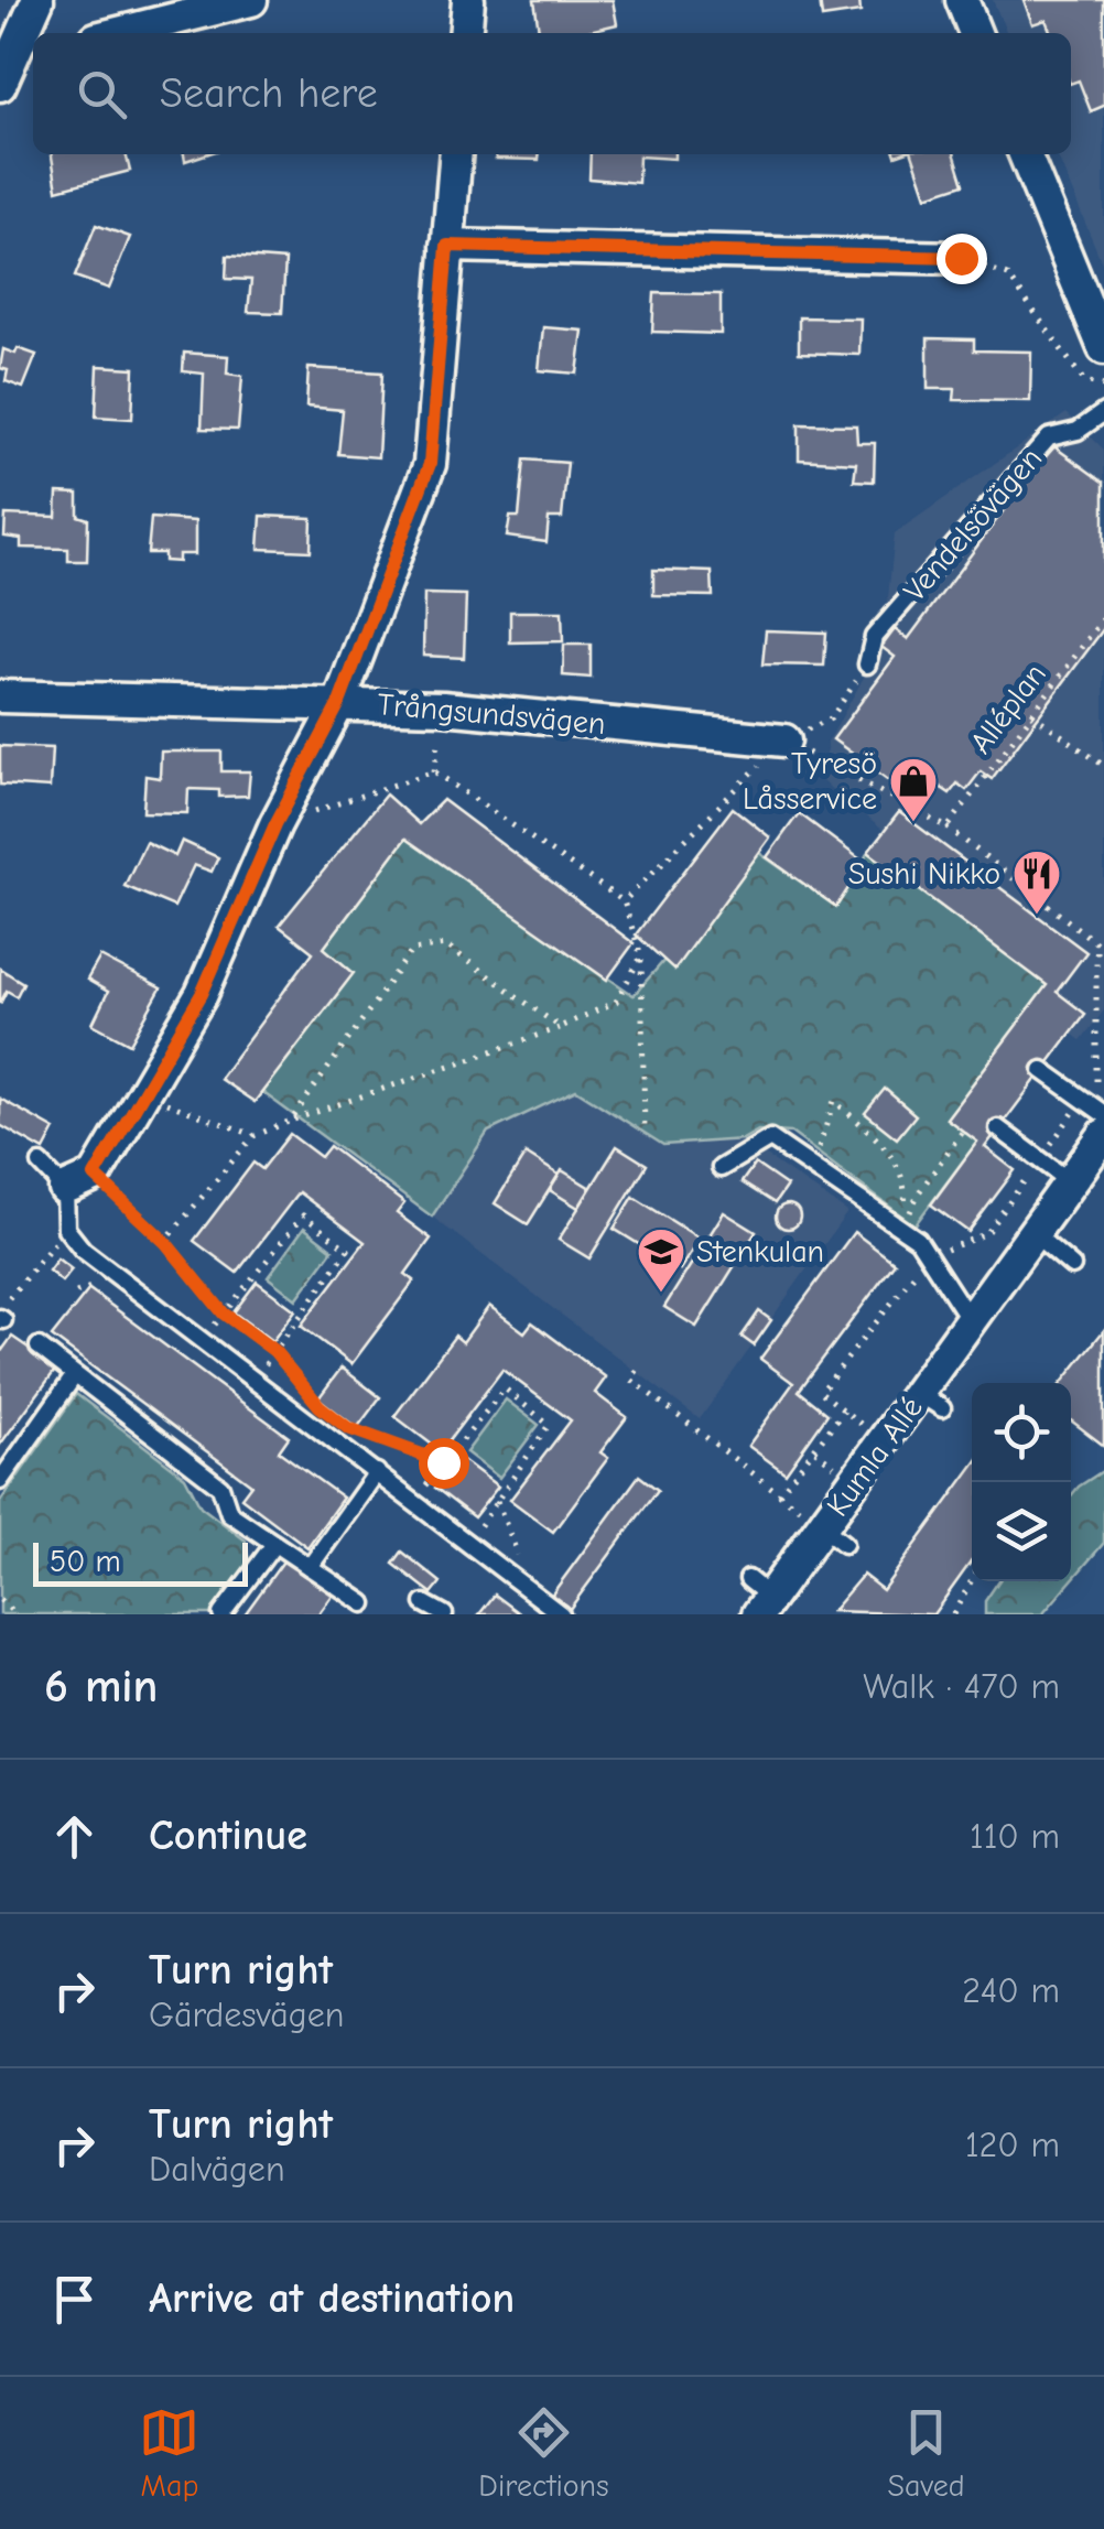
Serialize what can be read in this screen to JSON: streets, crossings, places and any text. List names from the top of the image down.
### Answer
{
  "streets": {
    "street": ["Trångsundsvägen", "Kumla Allé"],
    "lane": ["Vendelsövägen"],
    "path": ["Alléplan"]
  },
  "places": {
    "shop": ["Tyresö Låsservice"],
    "restaurant": ["Sushi Nikko"],
    "school or university": ["Stenkulan"]
  },
  "scale_bar": "50 m",
  "page": {
    "search": "Search here",
    "scale": "50 m",
    "heading": ["6 min", "Walk · 470 m"],
    "list": [
      ["Continue", "110 m"],
      ["Turn right", "Gärdesvägen", "240 m"],
      ["Turn right", "Dalvägen", "120 m"],
      "Arrive at destination"
    ],
    "nav": ["Map", "Directions", "Saved"]
  }
}
